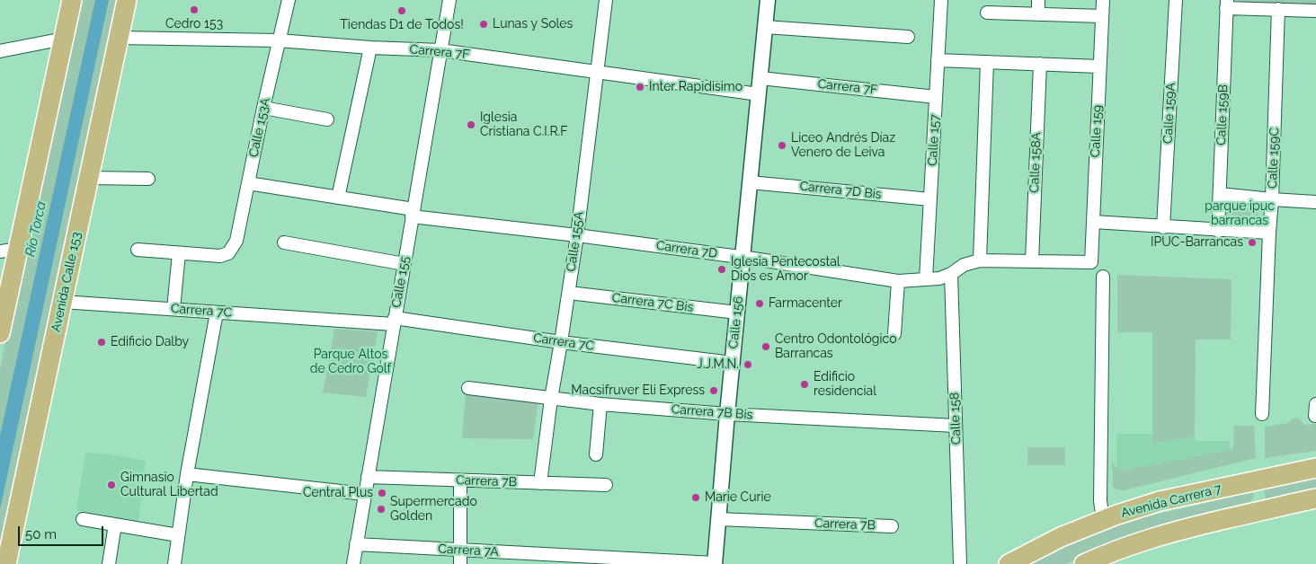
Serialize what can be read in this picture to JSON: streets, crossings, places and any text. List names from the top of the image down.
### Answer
{
  "streets": {
    "main road": ["Avenida Calle 153", "Avenida Carrera 7"],
    "street": [
      "Carrera 7F",
      "Calle 159A",
      "Calle 159B",
      "Calle 153A",
      "Calle 159",
      "Calle 157",
      "Calle 159C",
      "Calle 158A",
      "Carrera 7D Bis",
      "Calle 155A",
      "Carrera 7D",
      "Calle 155",
      "Carrera 7C Bis",
      "Carrera 7C",
      "Calle 156",
      "Carrera 7B Bis",
      "Calle 158",
      "Carrera 7B",
      "Carrera 7A"
    ]
  },
  "crossings": [
    ["Carrera 7F", "Calle 153A"],
    ["Carrera 7F", "Calle 157"],
    ["Carrera 7F", "Calle 155A"],
    ["Carrera 7F", "Avenida Calle 153"],
    ["Carrera 7F", "Calle 155"],
    ["Carrera 7F", "Calle 156"],
    ["Calle 153A", "Carrera 7D"],
    ["Calle 159", "Carrera 7D"],
    ["Calle 157", "Carrera 7D Bis"],
    ["Calle 157", "Carrera 7D"],
    ["Calle 158A", "Carrera 7D"],
    ["Carrera 7D Bis", "Calle 156"],
    ["Calle 155A", "Carrera 7D"],
    ["Calle 155A", "Carrera 7C Bis"],
    ["Calle 155A", "Carrera 7C"],
    ["Calle 155A", "Carrera 7B Bis"],
    ["Calle 155A", "Carrera 7B"],
    ["Carrera 7D", "Calle 155"],
    ["Carrera 7D", "Calle 156"],
    ["Carrera 7D", "Calle 158"],
    ["Avenida Calle 153", "Carrera 7C"],
    ["Calle 155", "Carrera 7C"],
    ["Calle 155", "Carrera 7B"],
    ["Calle 155", "Carrera 7A"],
    ["Carrera 7C Bis", "Calle 156"],
    ["Carrera 7C", "Calle 156"],
    ["Calle 156", "Carrera 7B Bis"],
    ["Calle 156", "Carrera 7B"],
    ["Calle 156", "Carrera 7A"],
    ["Carrera 7B Bis", "Calle 158"]
  ],
  "water": ["Río Torca"],
  "parks": ["parque ipuc barrancas", "Parque Altos de Cedro Golf"],
  "places": [
    "Cedro 153",
    "Tiendas D1 de Todos!",
    "Lunas y Soles",
    "Inter Rapidisimo",
    "Iglesia Cristiana C.I.R.F",
    "Liceo Andrés Díaz Venero de Leiva",
    "IPUC-Barrancas",
    "Iglesia Pentecostal Dios es Amor",
    "Farmacenter",
    "Edificio Dalby",
    "Centro Odontológico Barrancas",
    "J.J.M.N.",
    "Edificio residencial",
    "Macsifruver Eli Express",
    "Gimnasio Cultural Libertad",
    "Central Plus",
    "Marie Curie",
    "Supermercado Golden"
  ],
  "scale_bar": "50 m"
}
